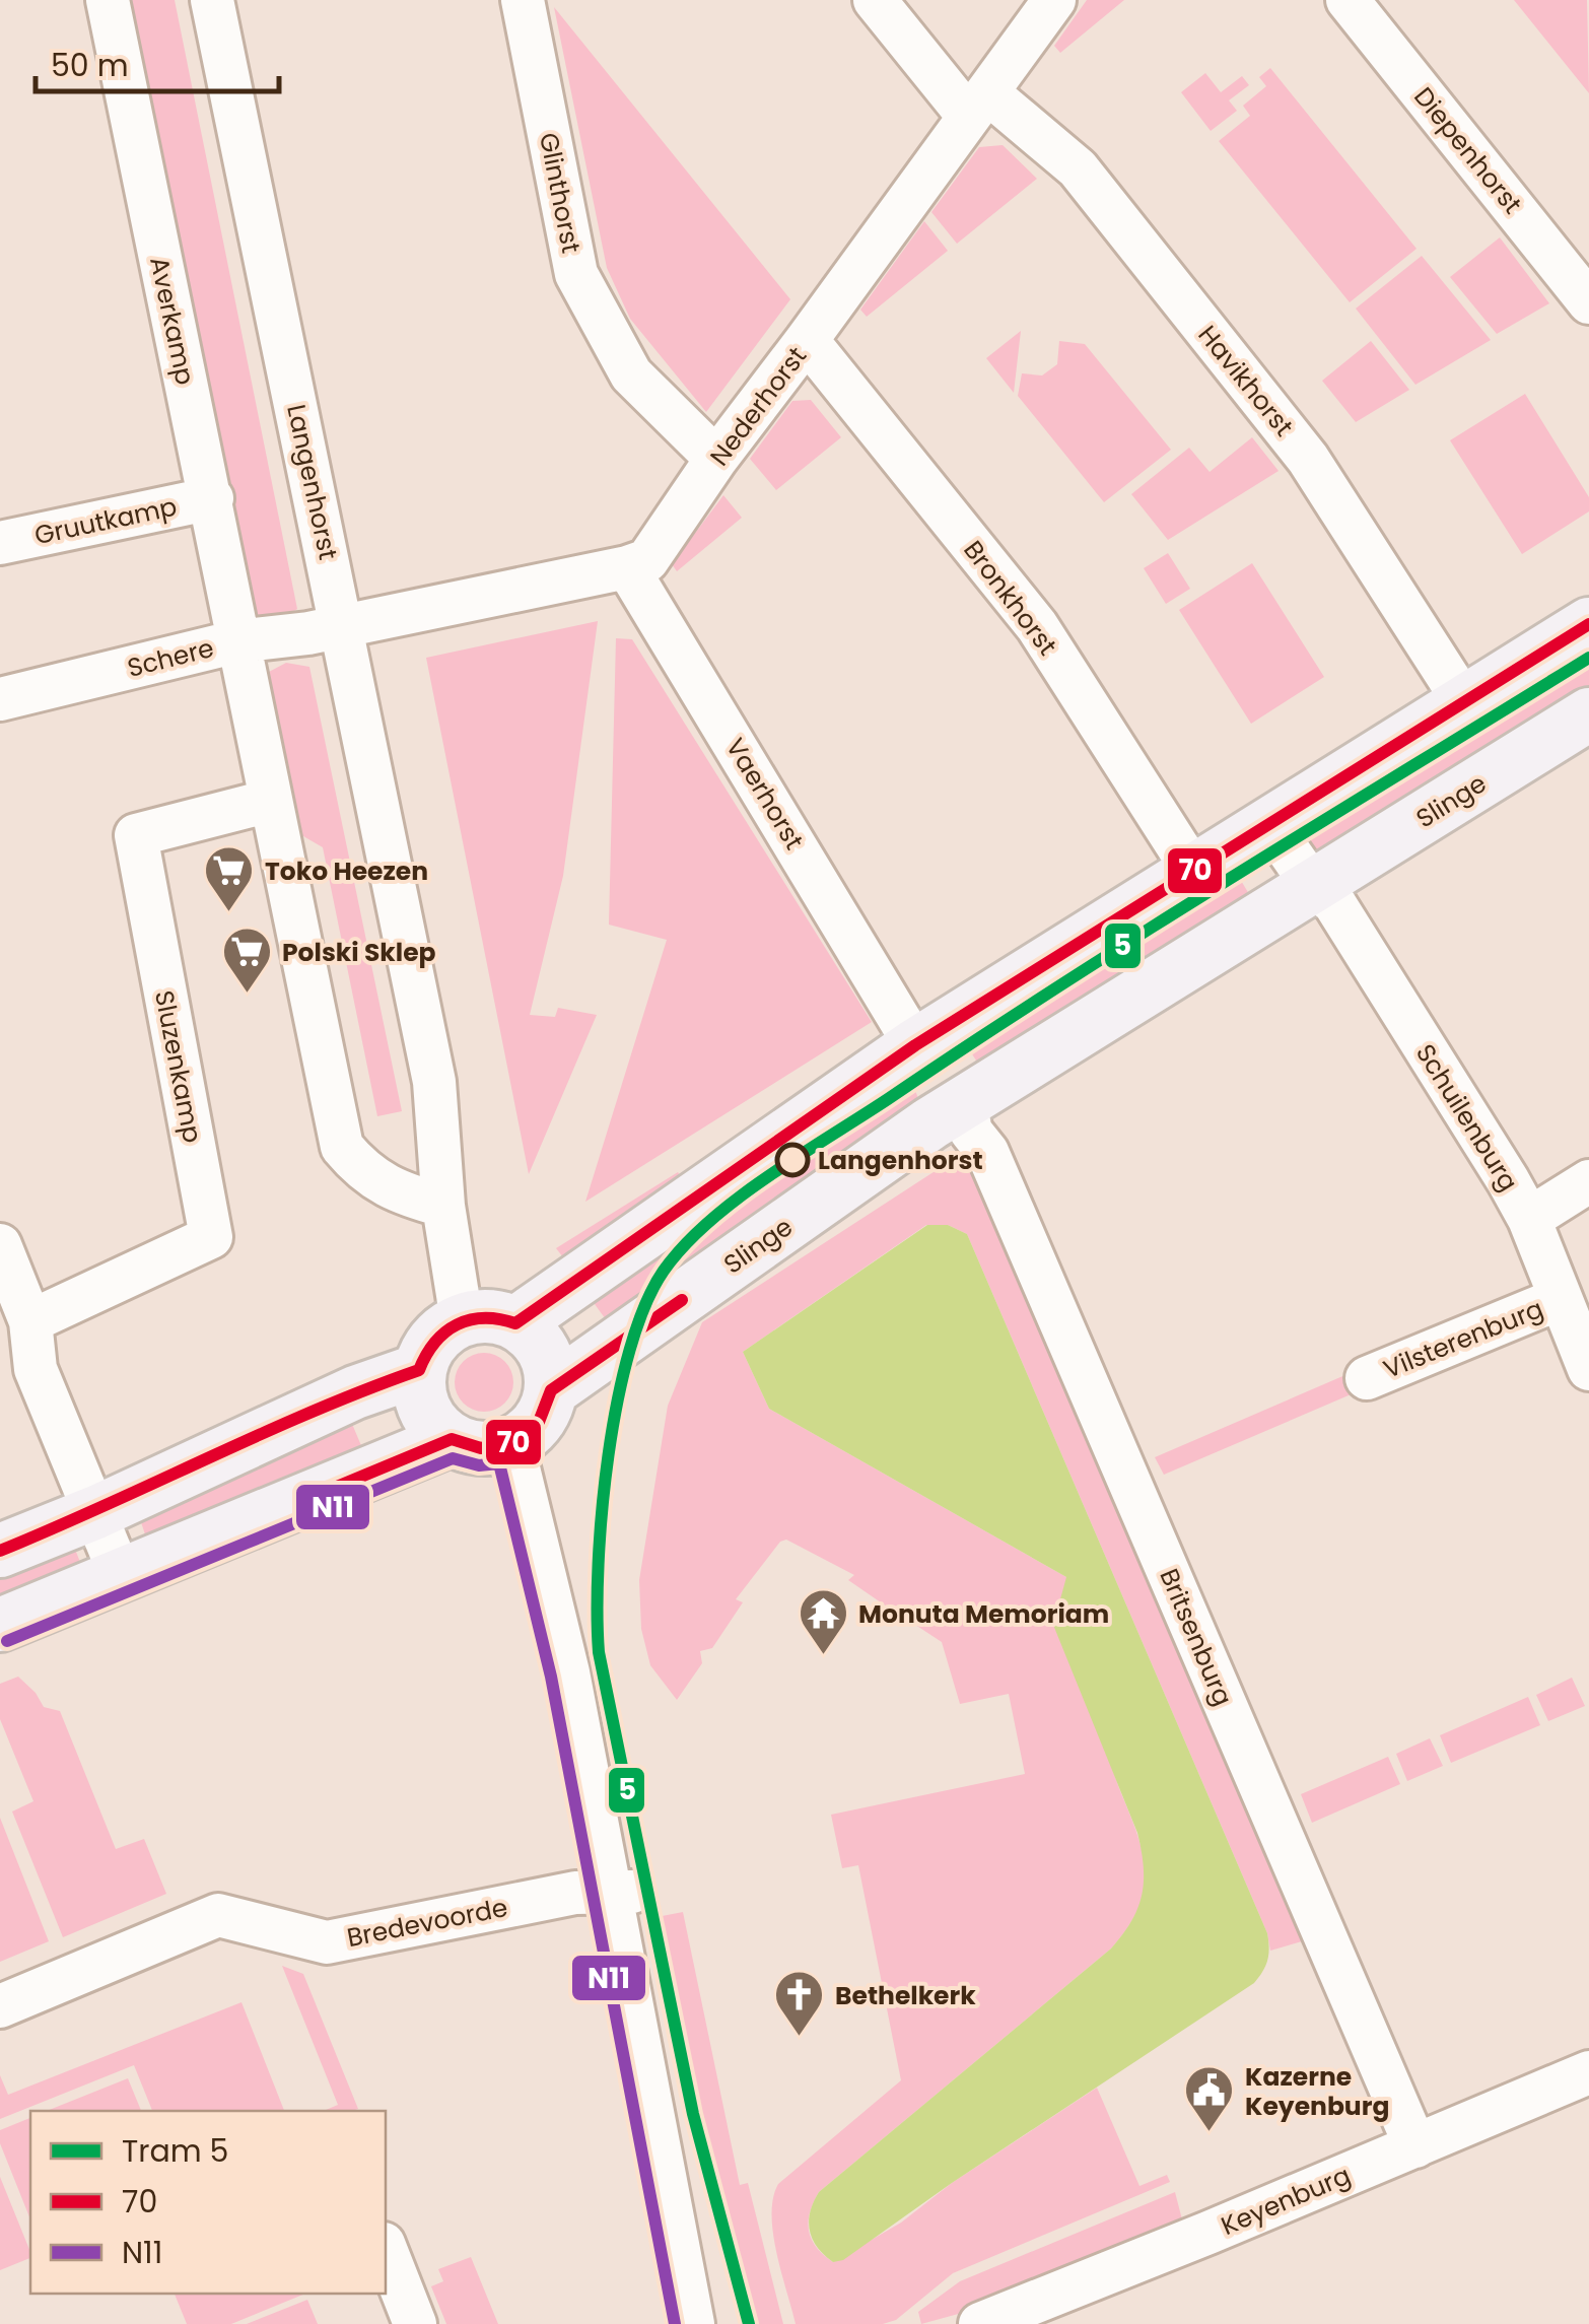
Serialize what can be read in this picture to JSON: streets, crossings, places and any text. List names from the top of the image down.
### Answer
{
  "streets": {
    "main road": ["Slinge"],
    "street": [
      "Diepenhorst",
      "Glinthorst",
      "Averkamp",
      "Havikhorst",
      "Nederhorst",
      "Langenhorst",
      "Gruutkamp",
      "Bronkhorst",
      "Schere",
      "Vaerhorst",
      "Sluzenkamp",
      "Schuilenburg",
      "Vilsterenburg",
      "Britsenburg",
      "Bredevoorde",
      "Keyenburg"
    ]
  },
  "crossings": [
    ["Glinthorst", "Nederhorst"],
    ["Averkamp", "Gruutkamp"],
    ["Averkamp", "Schere"],
    ["Havikhorst", "Nederhorst"],
    ["Nederhorst", "Langenhorst"],
    ["Nederhorst", "Bronkhorst"],
    ["Nederhorst", "Schere"],
    ["Nederhorst", "Vaerhorst"],
    ["Langenhorst", "Schere"],
    ["Langenhorst", "Slinge"],
    ["Slinge", "Schuilenburg"],
    ["Slinge", "Britsenburg"],
    ["Schuilenburg", "Vilsterenburg"],
    ["Britsenburg", "Keyenburg"]
  ],
  "places": {
    "supermarket": ["Toko Heezen", "Polski Sklep"],
    "other": ["Langenhorst"],
    "temple": ["Monuta Memoriam"],
    "church": ["Bethelkerk"],
    "public building": ["Kazerne Keyenburg"]
  },
  "lines": ["transit line 70", "tram line 5", "transit line N11"],
  "legend": ["Tram 5", "70", "N11"],
  "scale_bar": "50 m"
}
